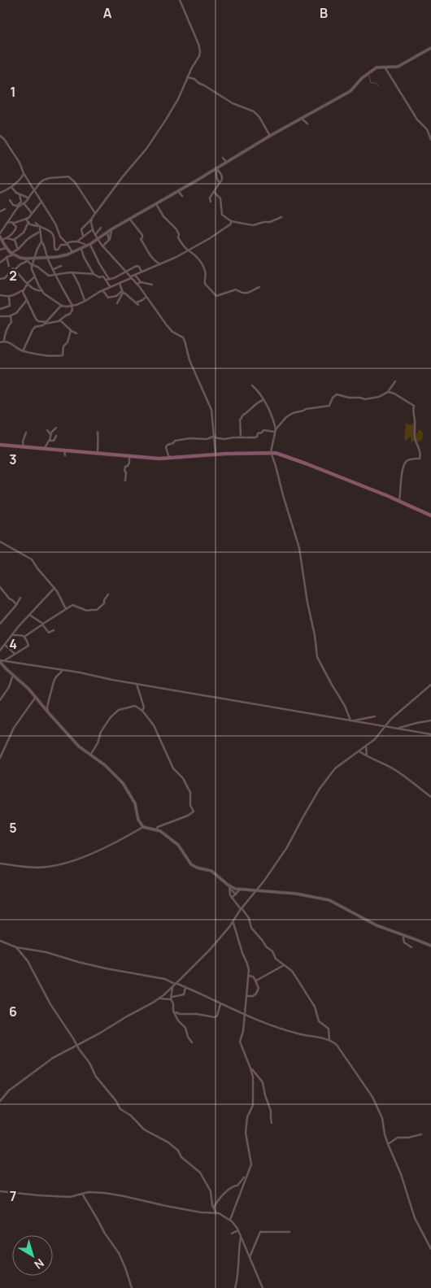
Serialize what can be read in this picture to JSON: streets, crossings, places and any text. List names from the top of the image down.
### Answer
{
  "north": "bottom right",
  "grid": {
    "columns": ["A", "B"],
    "rows": [
      "1",
      "2",
      "3",
      "4",
      "5",
      "6",
      "7"
    ]
  }
}
